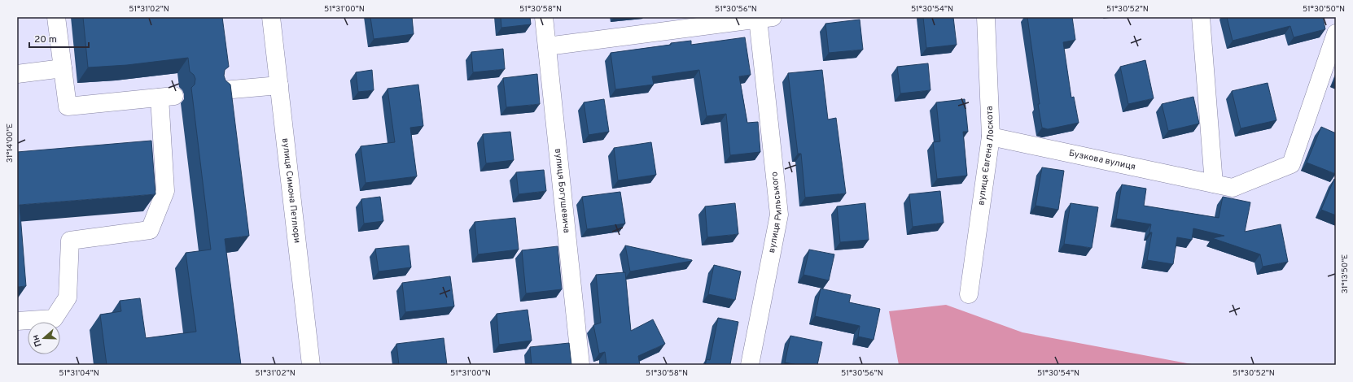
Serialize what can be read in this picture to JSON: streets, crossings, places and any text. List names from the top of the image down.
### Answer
{
  "streets": {
    "street": [
      "вулиця Євгена Лоскота",
      "Бузкова вулиця",
      "вулиця Симона Петлюри",
      "вулиця Богушевича",
      "вулиця Рильського"
    ]
  },
  "crossings": [
    ["вулиця Євгена Лоскота", "Бузкова вулиця"],
    ["вулиця Богушевича", "вулиця Рильського"]
  ],
  "scale_bar": "20 m",
  "north": "left",
  "coordinates": [
    "51°31'02\"N",
    "51°31'00\"N",
    "51°30'58\"N",
    "51°30'56\"N",
    "51°30'54\"N",
    "51°30'52\"N",
    "51°30'50\"N",
    "31°14'00\"E",
    "31°13'50\"E",
    "51°31'04\"N"
  ]
}
